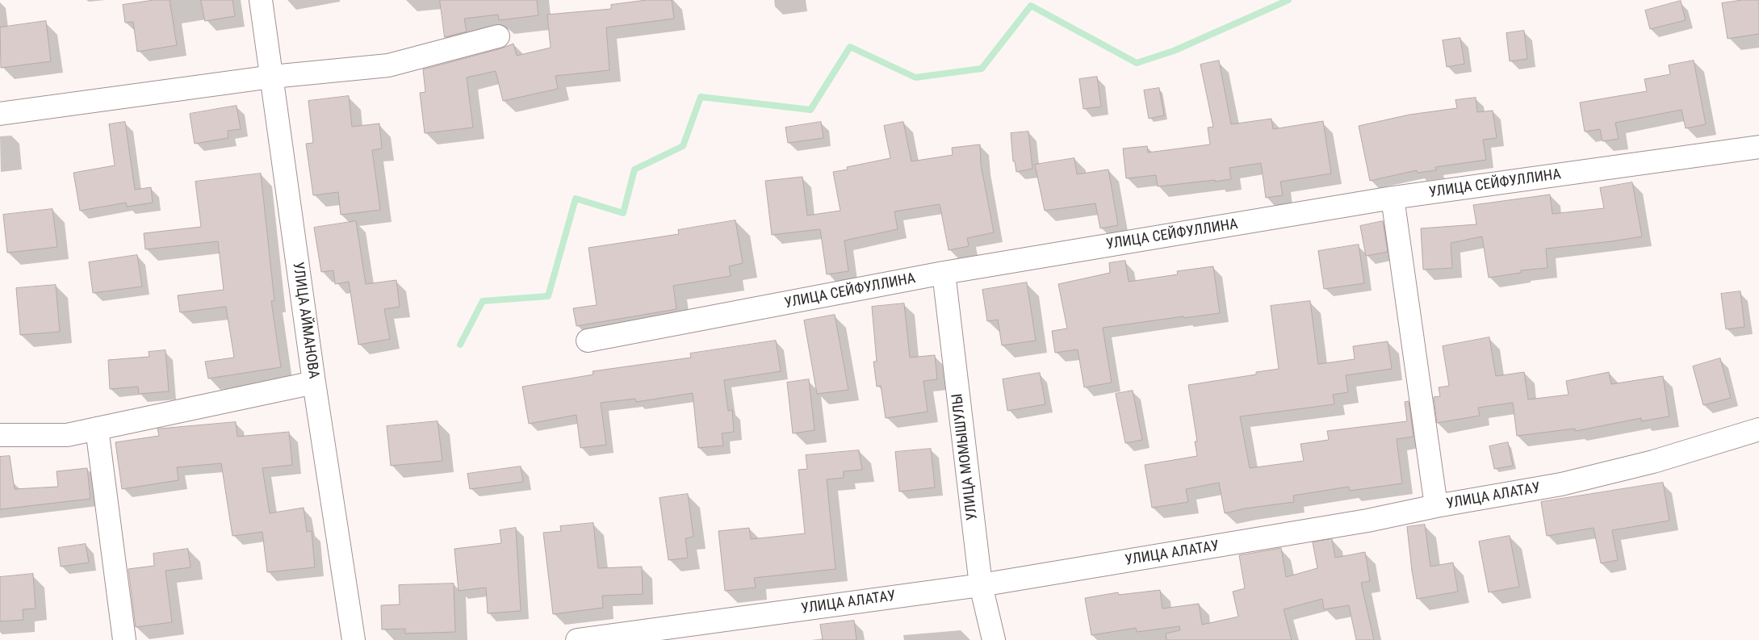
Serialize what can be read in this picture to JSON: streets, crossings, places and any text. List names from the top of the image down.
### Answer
{
  "streets": {
    "street": [
      "УЛИЦА СЕЙФУЛЛИНА",
      "УЛИЦА АЙМАНОВА",
      "УЛИЦА МОМЫШУЛЫ",
      "УЛИЦА АЛАТАУ"
    ]
  },
  "crossings": [
    ["УЛИЦА СЕЙФУЛЛИНА", "УЛИЦА МОМЫШУЛЫ"],
    ["УЛИЦА МОМЫШУЛЫ", "УЛИЦА АЛАТАУ"]
  ]
}
